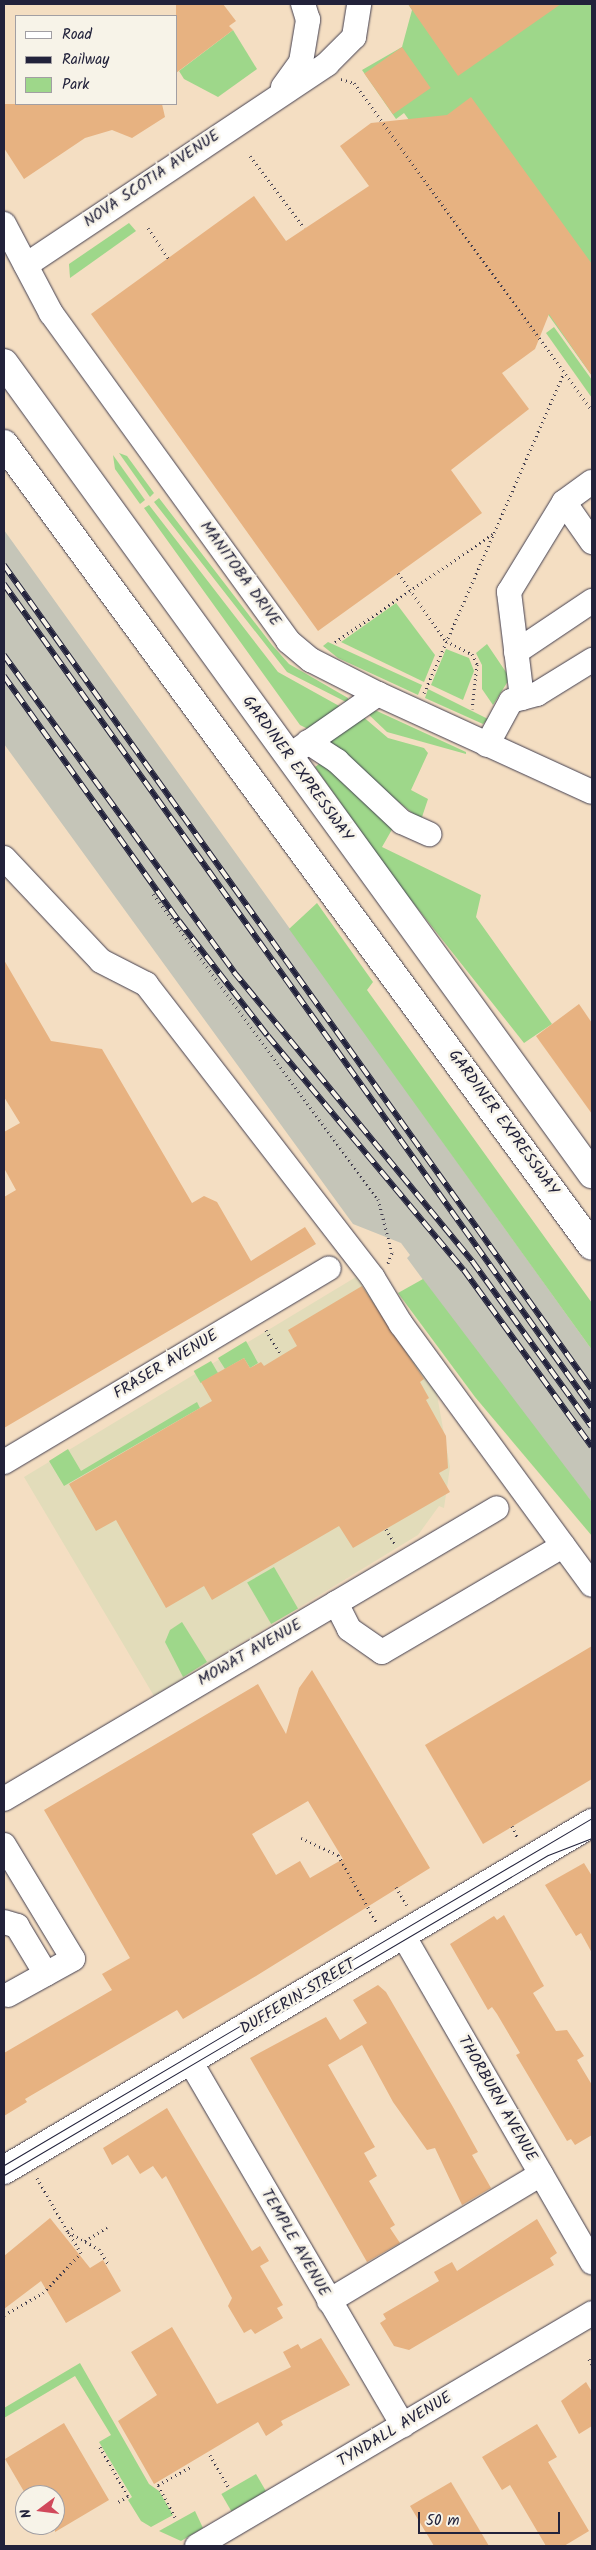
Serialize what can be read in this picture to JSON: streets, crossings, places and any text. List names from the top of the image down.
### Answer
{
  "streets": {
    "main road": ["GARDINER EXPRESSWAY", "DUFFERIN STREET"],
    "street": [
      "NOVA SCOTIA AVENUE",
      "MANITOBA DRIVE",
      "FRASER AVENUE",
      "MOWAT AVENUE",
      "THORBURN AVENUE",
      "TEMPLE AVENUE",
      "TYNDALL AVENUE"
    ]
  },
  "crossings": [
    ["NOVA SCOTIA AVENUE", "MANITOBA DRIVE"],
    ["DUFFERIN STREET", "THORBURN AVENUE"],
    ["DUFFERIN STREET", "TEMPLE AVENUE"],
    ["TEMPLE AVENUE", "TYNDALL AVENUE"]
  ],
  "legend": ["Road", "Railway", "Park"],
  "scale_bar": "50 m",
  "north": "left"
}
